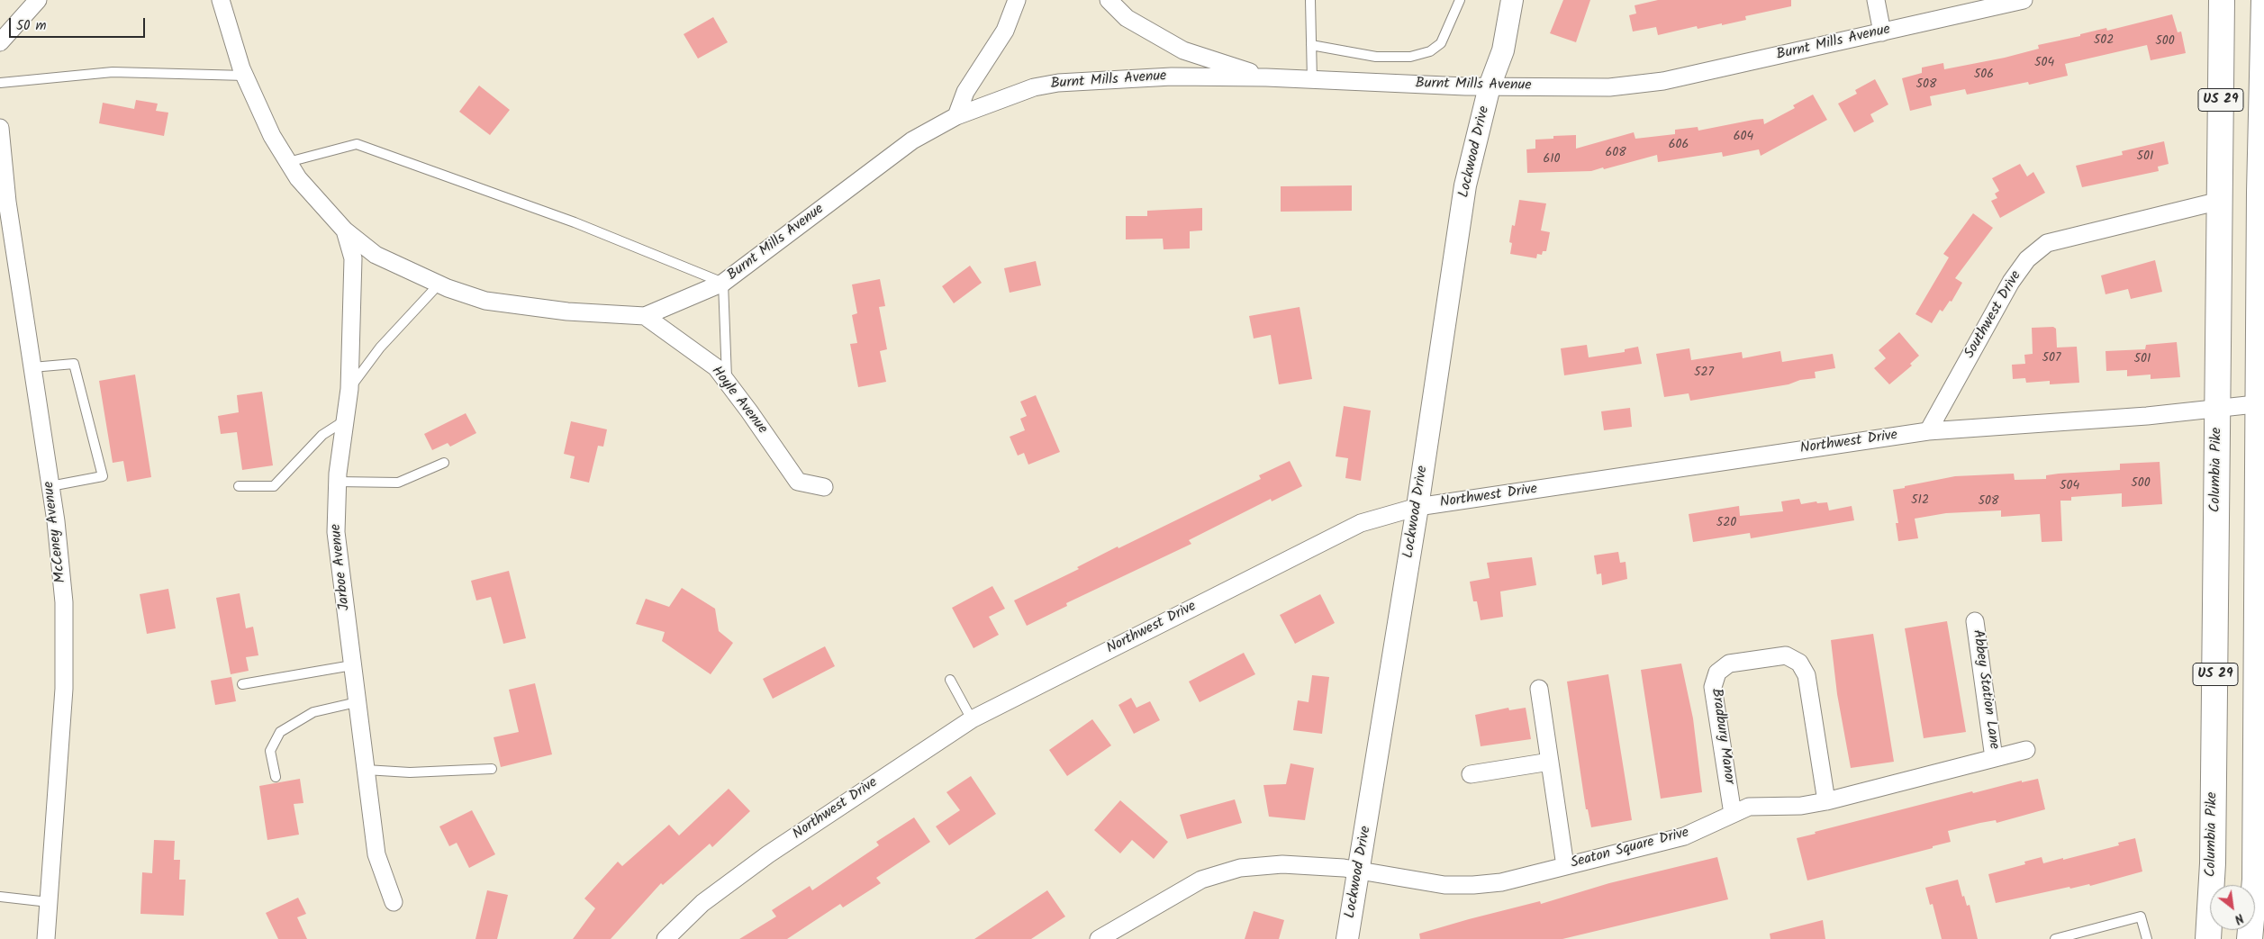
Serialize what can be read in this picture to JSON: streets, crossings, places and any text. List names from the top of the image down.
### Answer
{
  "streets": {
    "highway": ["US 29", "Columbia Pike"],
    "street": [
      "Burnt Mills Avenue",
      "Lockwood Drive",
      "Southwest Drive",
      "Hoyle Avenue",
      "Northwest Drive",
      "McCeney Avenue",
      "Jarboe Avenue",
      "Abbey Station Lane",
      "Bradbury Manor",
      "Seaton Square Drive"
    ]
  },
  "crossings": [
    ["Burnt Mills Avenue", "Lockwood Drive"],
    ["Burnt Mills Avenue", "Hoyle Avenue"],
    ["Burnt Mills Avenue", "Jarboe Avenue"],
    ["US 29", "Northwest Drive"],
    ["Lockwood Drive", "Northwest Drive"],
    ["Lockwood Drive", "Seaton Square Drive"],
    ["Southwest Drive", "Northwest Drive"],
    ["Southwest Drive", "Columbia Pike"],
    ["Northwest Drive", "Columbia Pike"],
    ["Abbey Station Lane", "Seaton Square Drive"],
    ["Bradbury Manor", "Seaton Square Drive"]
  ],
  "house_numbers": [
    "502",
    "500",
    "504",
    "506",
    "508",
    "604",
    "606",
    "608",
    "501",
    "610",
    "507",
    "501",
    "527",
    "500",
    "504",
    "512",
    "508",
    "520"
  ],
  "scale_bar": "50 m",
  "north": "bottom right"
}
